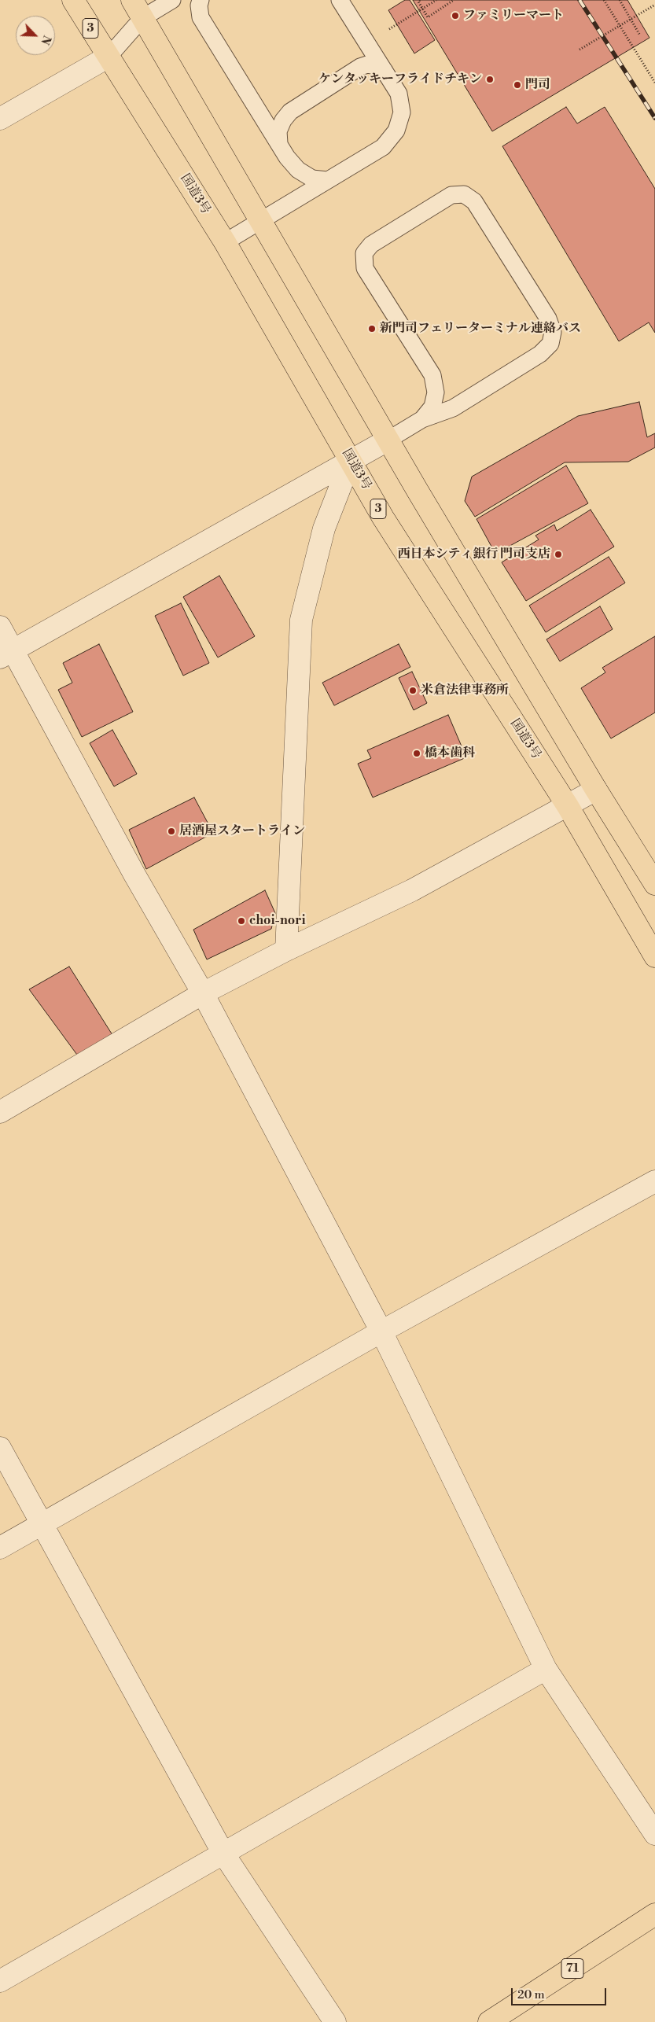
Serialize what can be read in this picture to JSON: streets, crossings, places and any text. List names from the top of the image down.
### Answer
{
  "streets": {
    "main road": ["3", "国道3号", "71"]
  },
  "places": [
    "ファミリーマート",
    "ケンタッキーフライドチキン",
    "門司",
    "新門司フェリーターミナル連絡バス",
    "西日本シティ銀行 門司支店",
    "米倉法律事務所",
    "橋本歯科",
    "居酒屋スタートライン",
    "choi-nori"
  ],
  "scale_bar": "20 m",
  "north": "bottom right"
}
